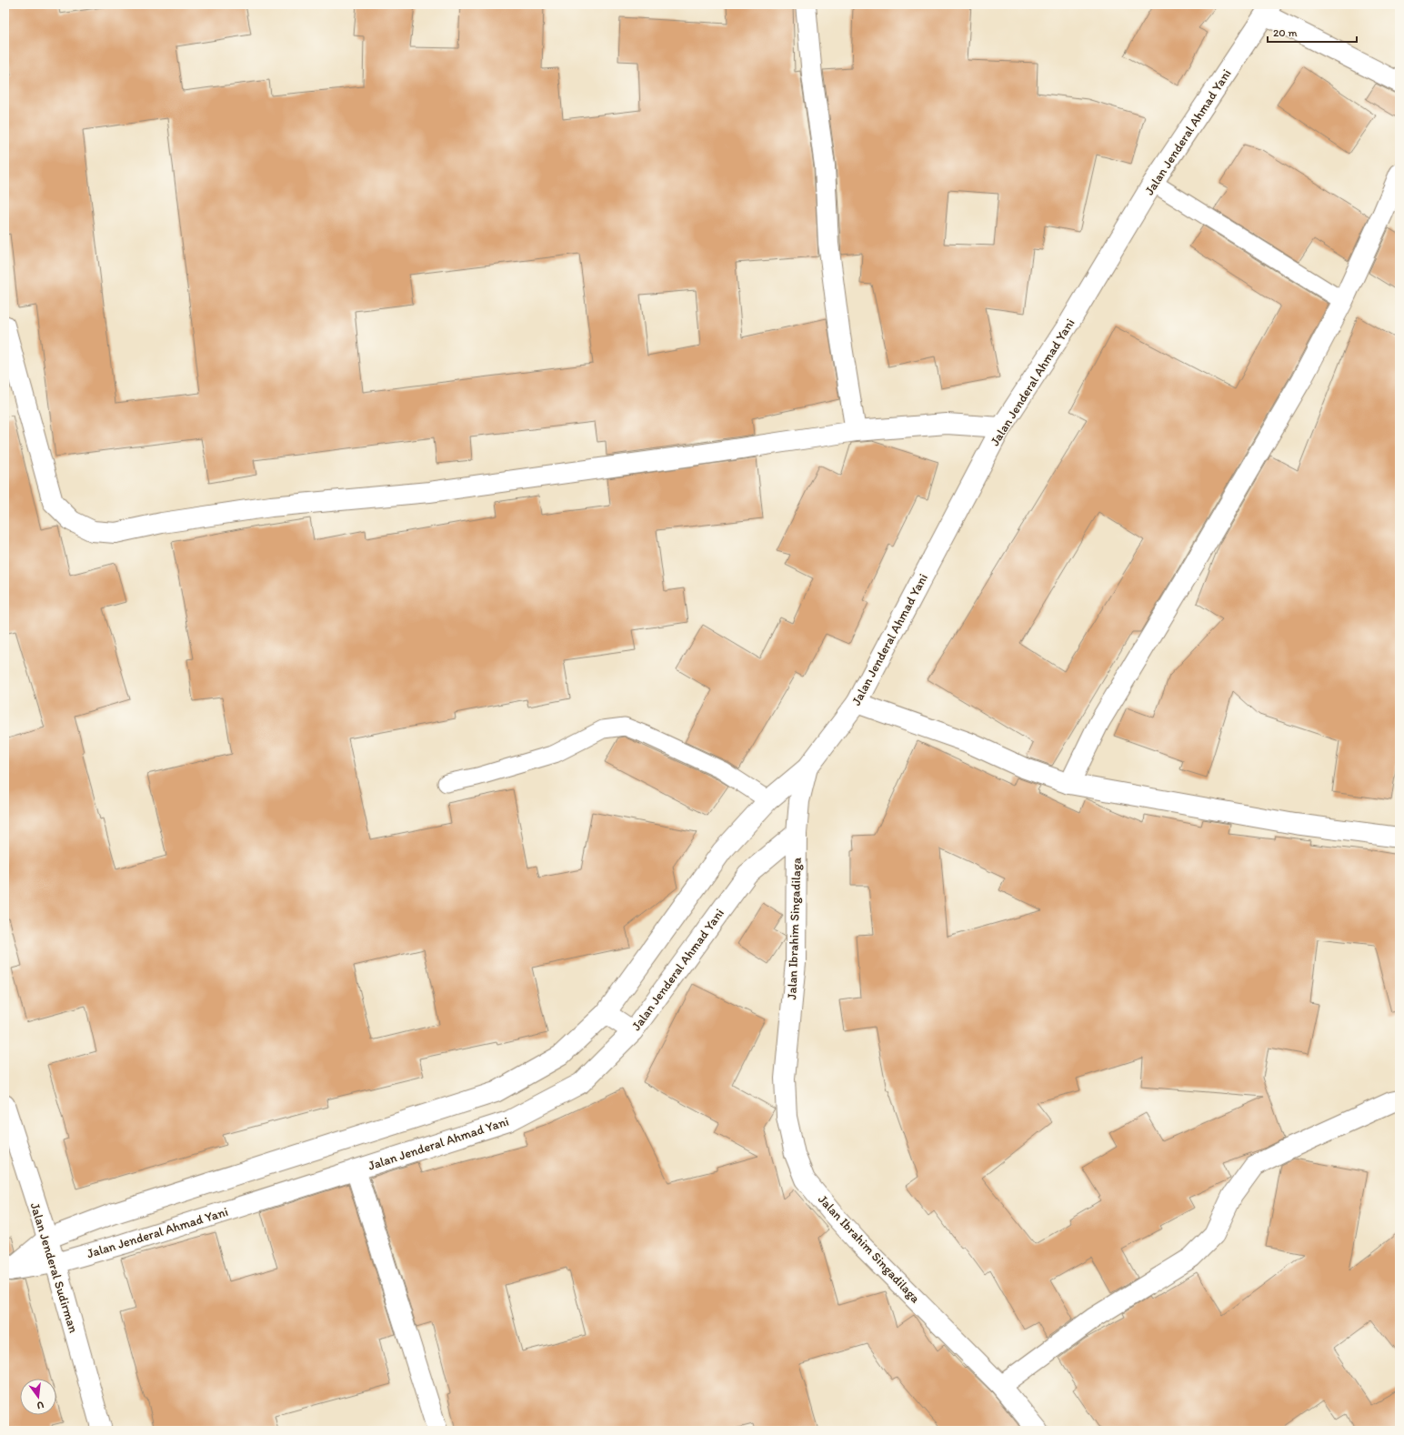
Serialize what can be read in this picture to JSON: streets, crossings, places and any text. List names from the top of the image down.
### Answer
{
  "streets": {
    "main road": ["Jalan Jenderal Ahmad Yani", "Jalan Ibrahim Singadilaga", "Jalan Jenderal Sudirman"]
  },
  "crossings": [
    ["Jalan Jenderal Ahmad Yani", "Jalan Ibrahim Singadilaga"],
    ["Jalan Jenderal Ahmad Yani", "Jalan Jenderal Sudirman"]
  ],
  "scale_bar": "20 m",
  "north": "bottom"
}
